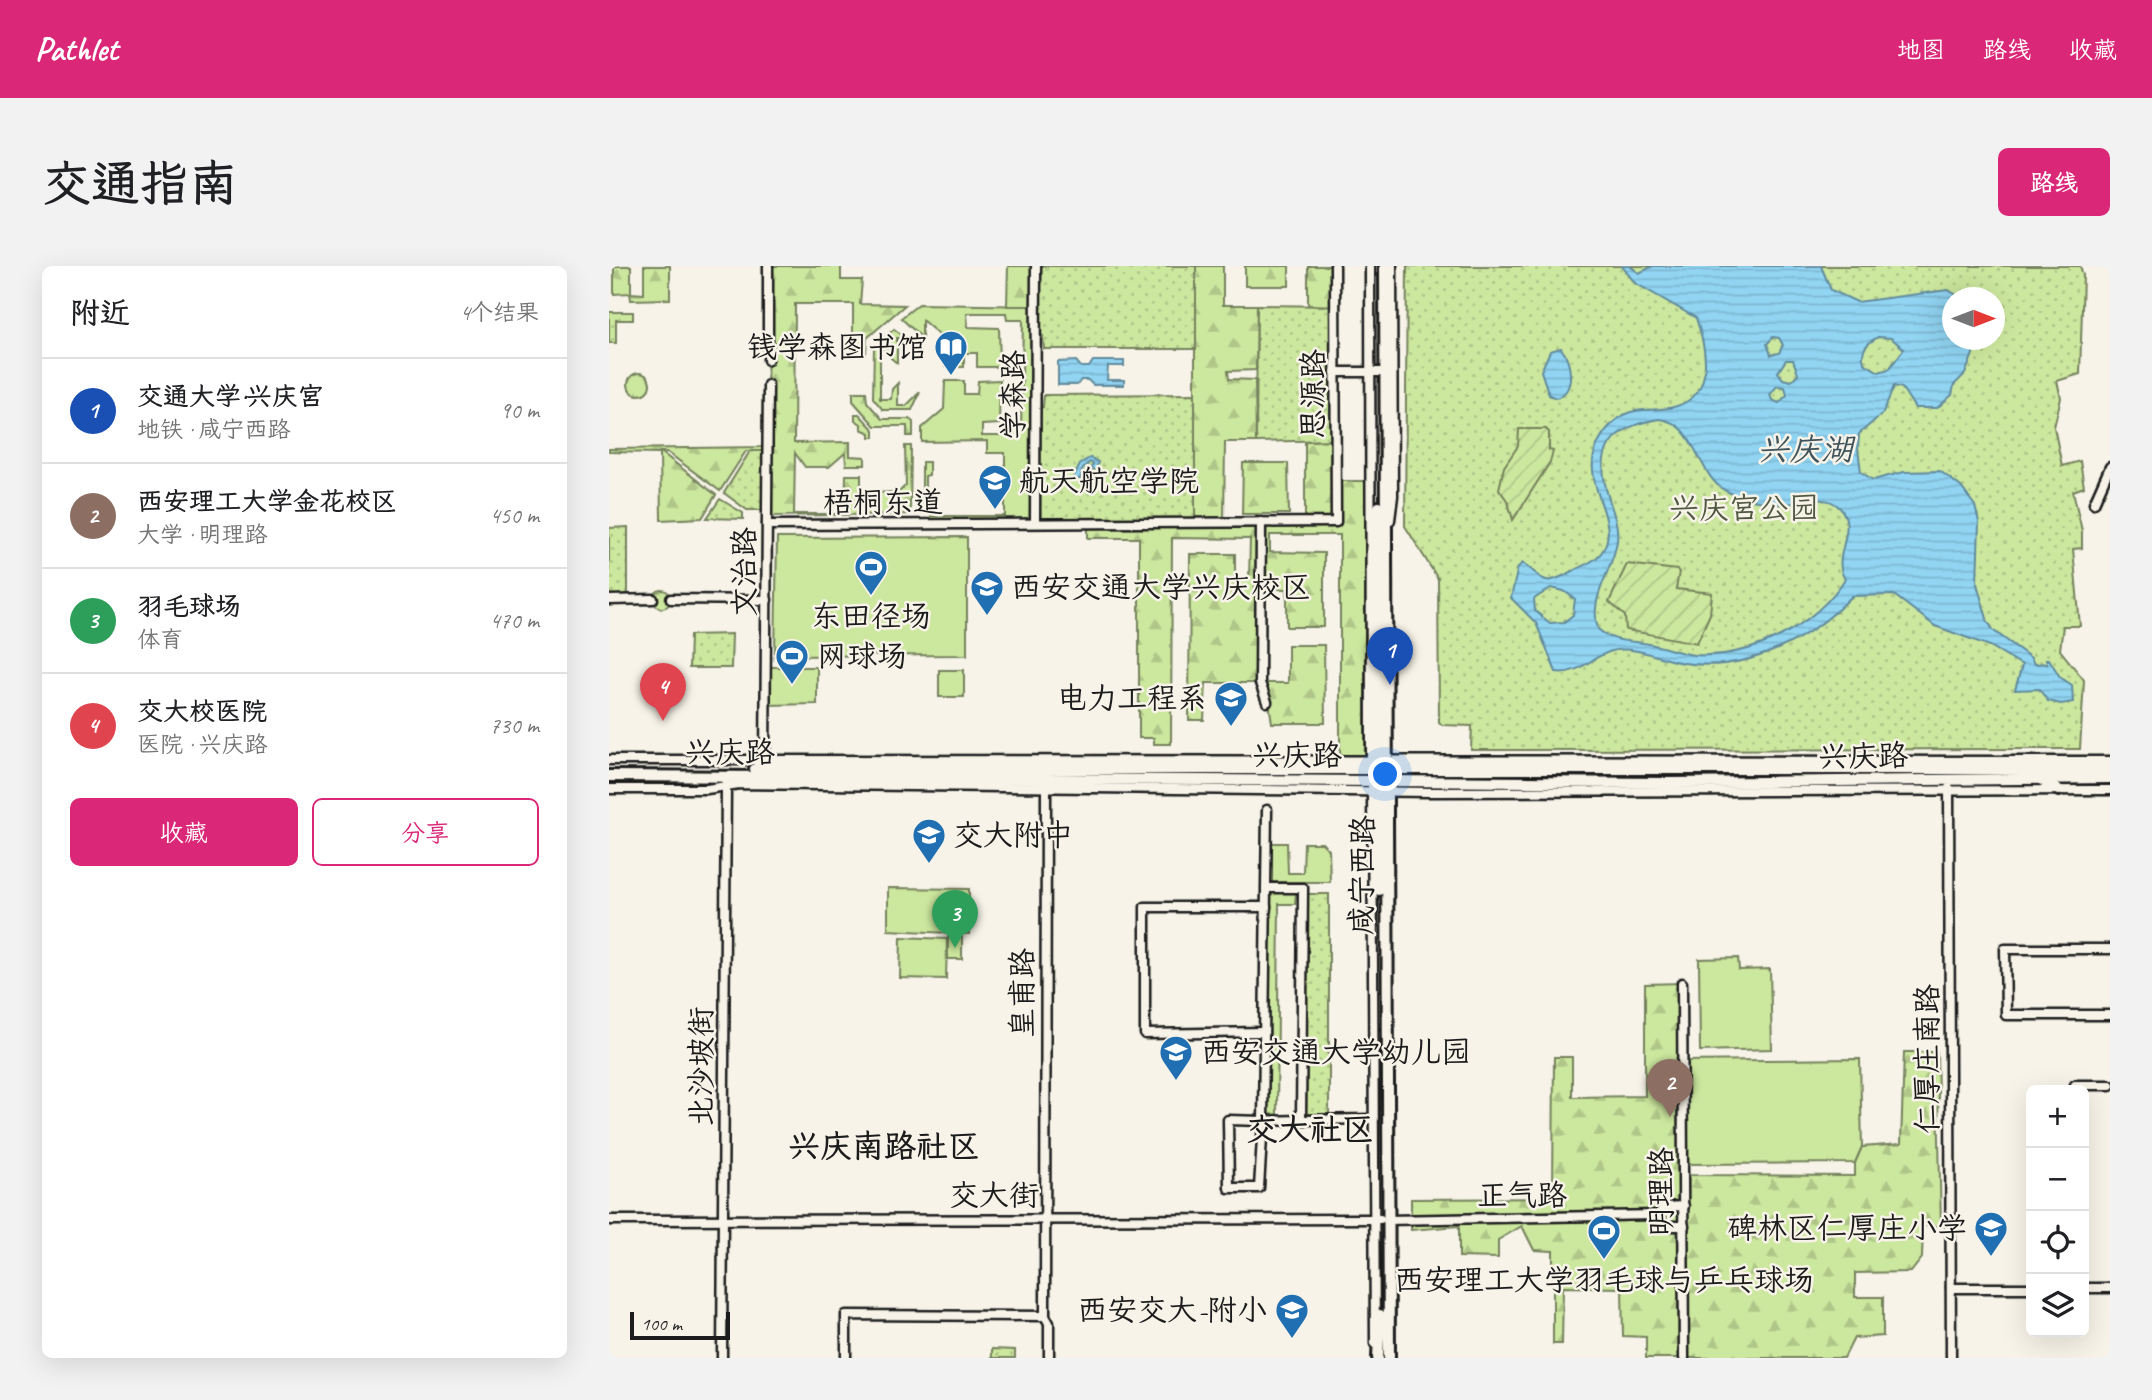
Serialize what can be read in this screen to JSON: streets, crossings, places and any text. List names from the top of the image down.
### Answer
{
  "streets": {
    "main road": ["兴庆路", "咸宁西路"],
    "street": [
      "思源路",
      "学森路",
      "梧桐东道",
      "文治路",
      "皇甫路",
      "仁厚庄南路",
      "北沙坡街",
      "明理路",
      "交大街",
      "正气路"
    ]
  },
  "crossings": [
    ["思源路", "梧桐东道"],
    ["学森路", "梧桐东道"],
    ["梧桐东道", "文治路"],
    ["兴庆路", "咸宁西路"],
    ["兴庆路", "皇甫路"],
    ["兴庆路", "仁厚庄南路"],
    ["兴庆路", "北沙坡街"],
    ["咸宁西路", "交大街"],
    ["咸宁西路", "正气路"],
    ["皇甫路", "交大街"],
    ["北沙坡街", "交大街"],
    ["交大街", "正气路"]
  ],
  "districts": ["交大社区", "兴庆南路社区"],
  "water": ["兴庆湖"],
  "parks": ["兴庆宫公园"],
  "places": {
    "library": ["钱学森图书馆"],
    "school or university": [
      "航天航空学院",
      "西安交通大学兴庆校区",
      "电力工程系",
      "交大附中",
      "西安交通大学幼儿园",
      "碑林区仁厚庄小学",
      "西安交大-附小"
    ],
    "sports": ["东田径场", "网球场", "西安理工大学羽毛球与乒乓球场"]
  },
  "scale_bar": "100 m",
  "north": "right",
  "page": {
    "header": "Pathlet",
    "nav": ["地图", "路线", "收藏"],
    "buttons": [
      "路线",
      ["收藏", "分享"]
    ],
    "title": "交通指南",
    "heading": ["附近", "4个结果"],
    "list": [
      {
        "mark": "1",
        "name": "交通大学·兴庆宫",
        "note": "地铁 · 咸宁西路",
        "value": "90 m"
      },
      {
        "mark": "2",
        "name": "西安理工大学金花校区",
        "note": "大学 · 明理路",
        "value": "450 m"
      },
      {
        "mark": "3",
        "name": "羽毛球场",
        "note": "体育",
        "value": "470 m"
      },
      {
        "mark": "4",
        "name": "交大校医院",
        "note": "医院 · 兴庆路",
        "value": "730 m"
      }
    ],
    "pins": [
      "1",
      "4",
      "3",
      "2"
    ],
    "map_buttons": ["+", "−"],
    "scale": "100 m"
  }
}
